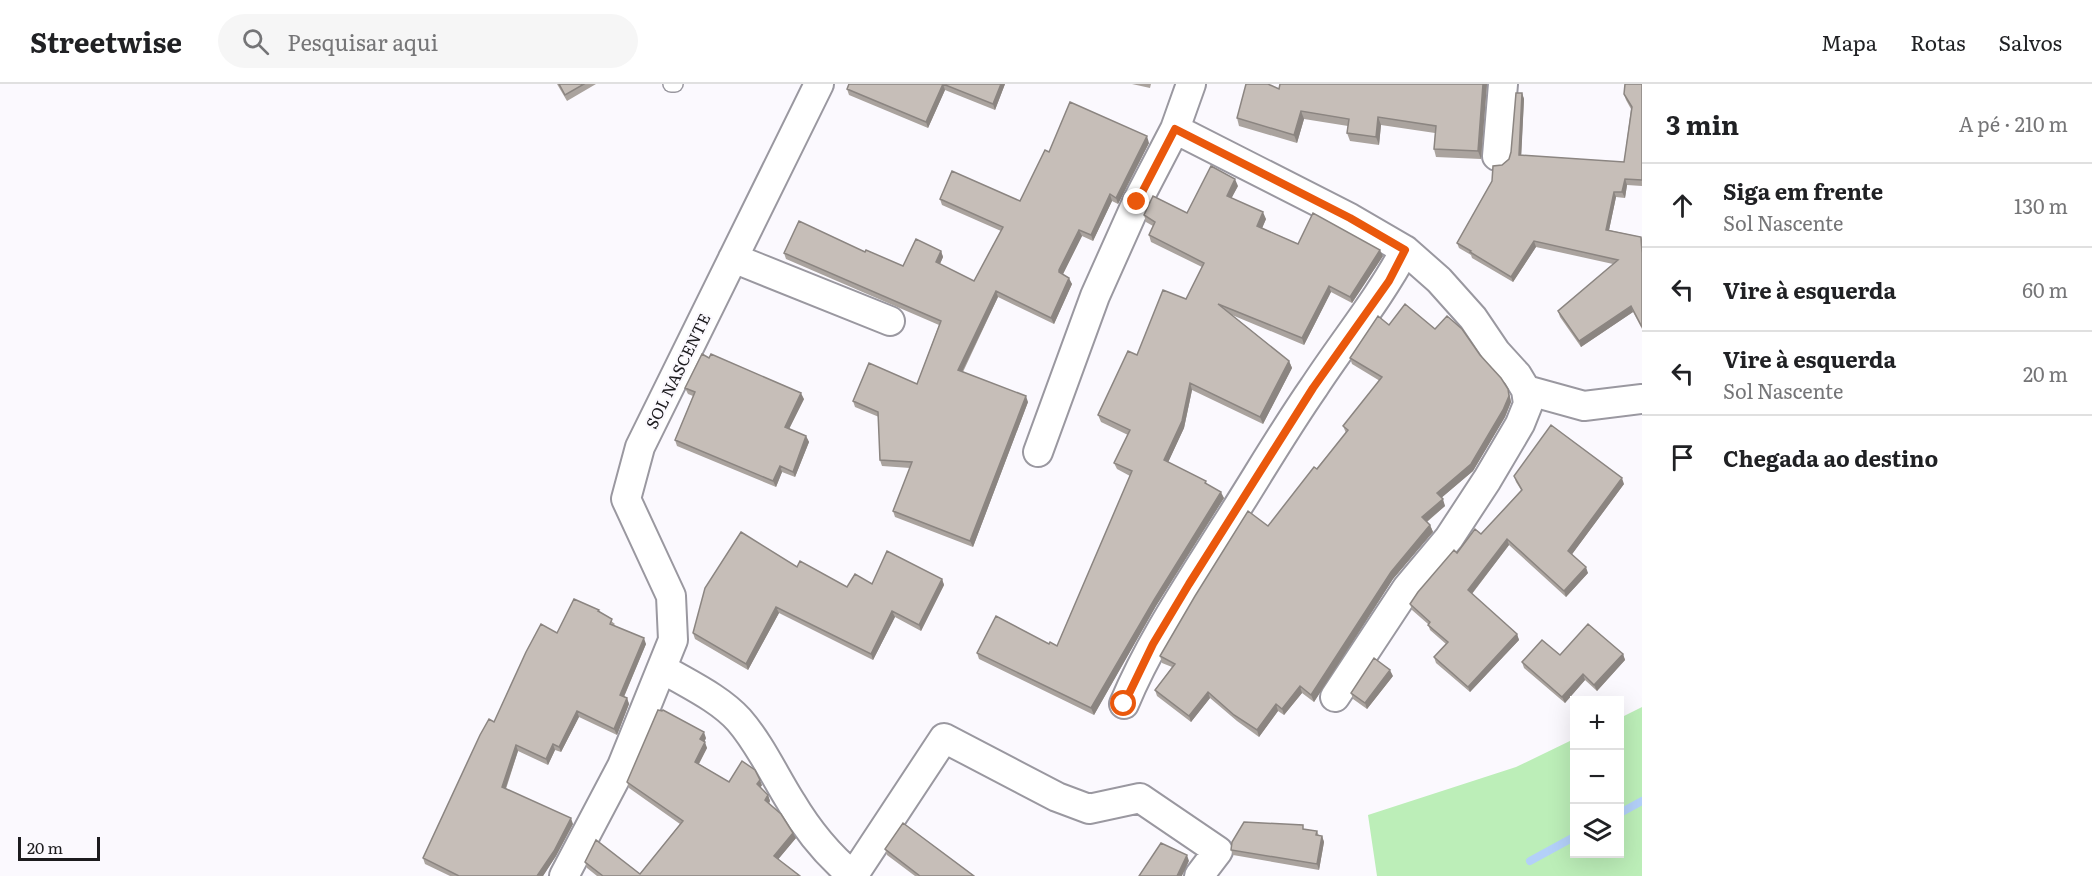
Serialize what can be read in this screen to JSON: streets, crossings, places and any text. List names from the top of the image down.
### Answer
{
  "streets": {
    "street": ["SOL NASCENTE"]
  },
  "scale_bar": "20 m",
  "page": {
    "header": "Streetwise",
    "search": "Pesquisar aqui",
    "nav": ["Mapa", "Rotas", "Salvos"],
    "heading": ["3 min", "A pé · 210 m"],
    "list": [
      ["Siga em frente", "Sol Nascente", "130 m"],
      ["Vire à esquerda", "60 m"],
      ["Vire à esquerda", "Sol Nascente", "20 m"],
      "Chegada ao destino"
    ],
    "map_buttons": ["+", "−"],
    "scale": "20 m"
  }
}
